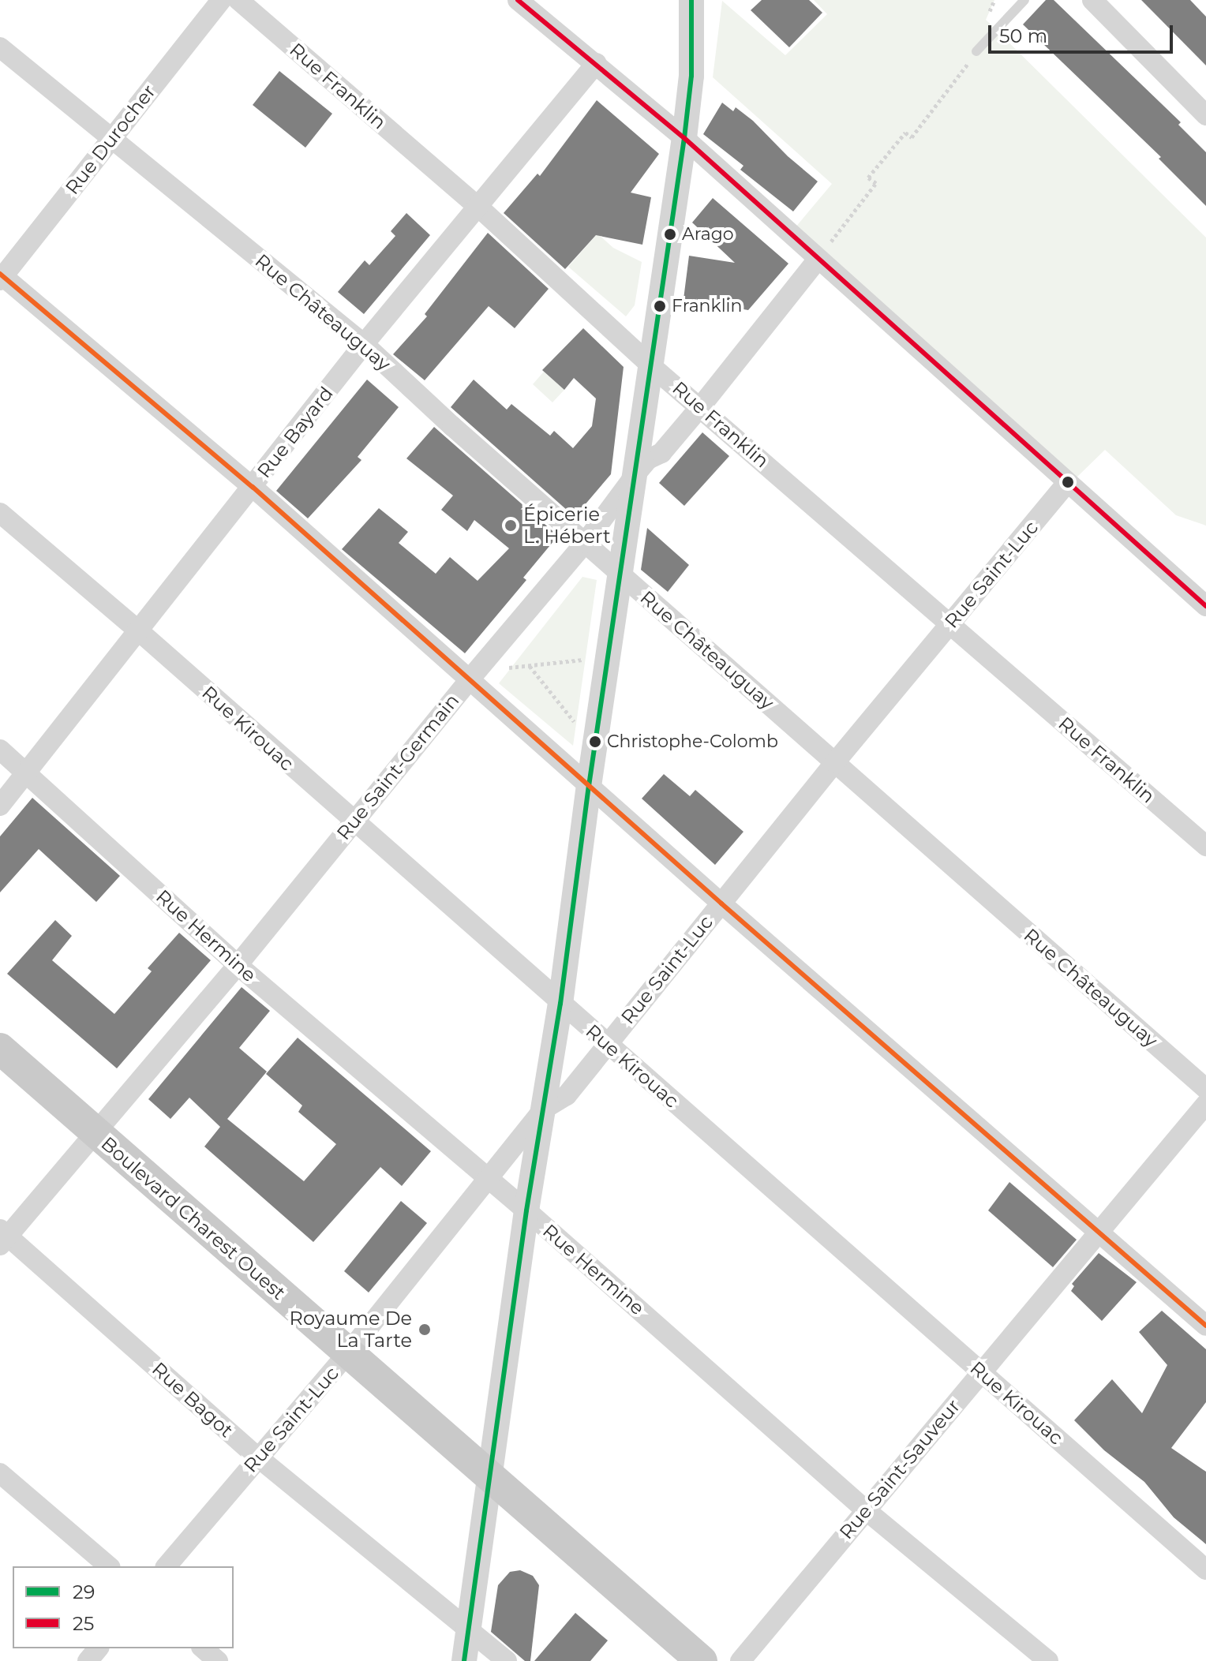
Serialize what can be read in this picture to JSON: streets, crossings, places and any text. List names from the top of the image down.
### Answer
{
  "streets": {
    "main road": ["Boulevard Charest Ouest"],
    "street": [
      "Rue Franklin",
      "Rue Durocher",
      "Rue Châteauguay",
      "Rue Bayard",
      "Rue Saint-Luc",
      "Rue Kirouac",
      "Rue Saint-Germain",
      "Rue Hermine",
      "Rue Bagot",
      "Rue Saint-Sauveur"
    ]
  },
  "crossings": [
    ["Rue Franklin", "Rue Bayard"],
    ["Rue Franklin", "Rue Saint-Luc"],
    ["Rue Franklin", "Rue Saint-Germain"],
    ["Rue Durocher", "Rue Châteauguay"],
    ["Rue Châteauguay", "Rue Bayard"],
    ["Rue Châteauguay", "Rue Saint-Luc"],
    ["Rue Châteauguay", "Rue Saint-Germain"],
    ["Rue Bayard", "Rue Kirouac"],
    ["Rue Bayard", "Rue Hermine"],
    ["Rue Saint-Luc", "Rue Kirouac"],
    ["Rue Saint-Luc", "Rue Hermine"],
    ["Rue Saint-Luc", "Boulevard Charest Ouest"],
    ["Rue Saint-Luc", "Rue Bagot"],
    ["Rue Kirouac", "Rue Saint-Germain"],
    ["Rue Kirouac", "Rue Saint-Sauveur"],
    ["Rue Saint-Germain", "Rue Hermine"],
    ["Rue Saint-Germain", "Boulevard Charest Ouest"],
    ["Rue Saint-Germain", "Rue Bagot"],
    ["Rue Hermine", "Rue Saint-Sauveur"]
  ],
  "places": [
    "Arago",
    "Franklin",
    "Épicerie L. Hébert",
    "Christophe-Colomb",
    "Royaume De La Tarte"
  ],
  "lines": ["transit line 29", "transit line 25"],
  "legend": ["29", "25"],
  "scale_bar": "50 m"
}
